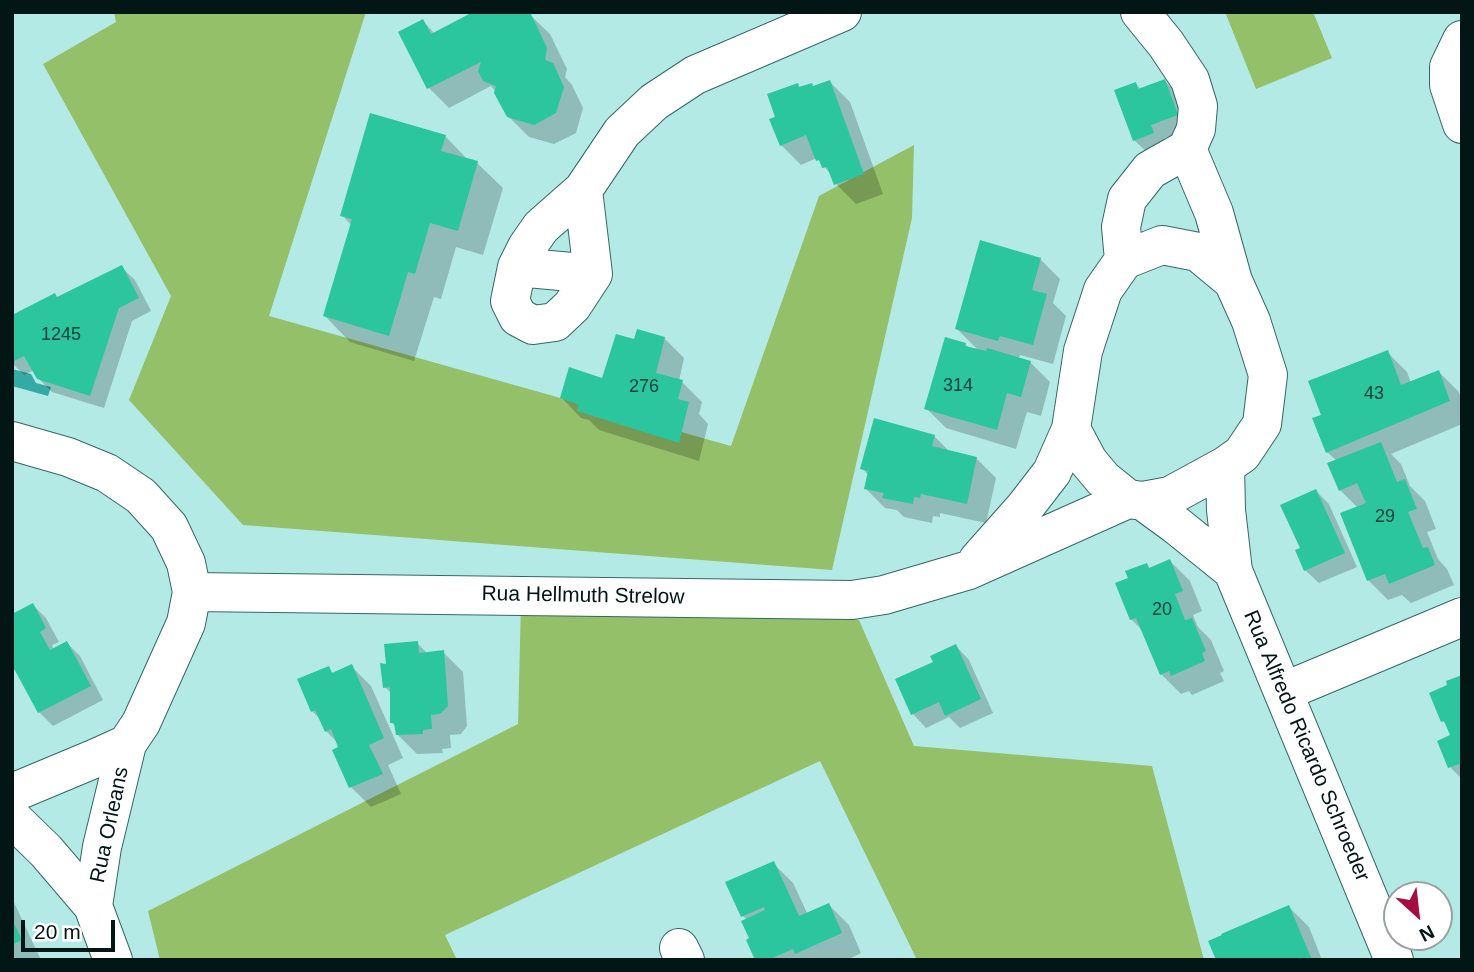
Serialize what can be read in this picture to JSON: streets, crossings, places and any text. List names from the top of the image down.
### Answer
{
  "streets": {
    "street": ["Rua Hellmuth Strelow", "Rua Alfredo Ricardo Schroeder", "Rua Orleans"]
  },
  "crossings": [
    ["Rua Hellmuth Strelow", "Rua Alfredo Ricardo Schroeder"],
    ["Rua Hellmuth Strelow", "Rua Orleans"]
  ],
  "house_numbers": [
    "1245",
    "314",
    "276",
    "43",
    "29",
    "20"
  ],
  "scale_bar": "20 m",
  "north": "bottom right"
}
